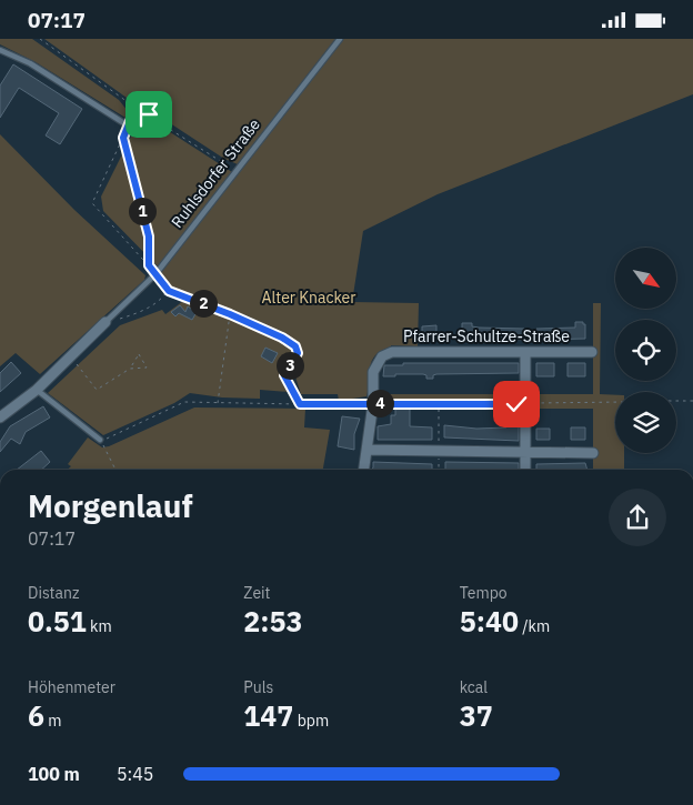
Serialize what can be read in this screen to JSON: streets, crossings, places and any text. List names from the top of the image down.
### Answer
{
  "streets": {
    "street": ["Ruhlsdorfer Straße", "Pfarrer-Schultze-Straße"]
  },
  "parks": ["Alter Knacker"],
  "north": "bottom right",
  "page": {
    "status": "07:17",
    "pins": [
      "1",
      "2",
      "3",
      "4"
    ],
    "heading": ["Morgenlauf", "07:17"],
    "stats": [
      ["Distanz", "0.51 km"],
      ["Zeit", "2:53"],
      ["Tempo", "5:40 /km"],
      ["Höhenmeter", "6 m"],
      ["Puls", "147 bpm"],
      ["kcal", "37"]
    ],
    "list": [
      {
        "name": "100 m",
        "note": "5:45"
      }
    ]
  }
}
